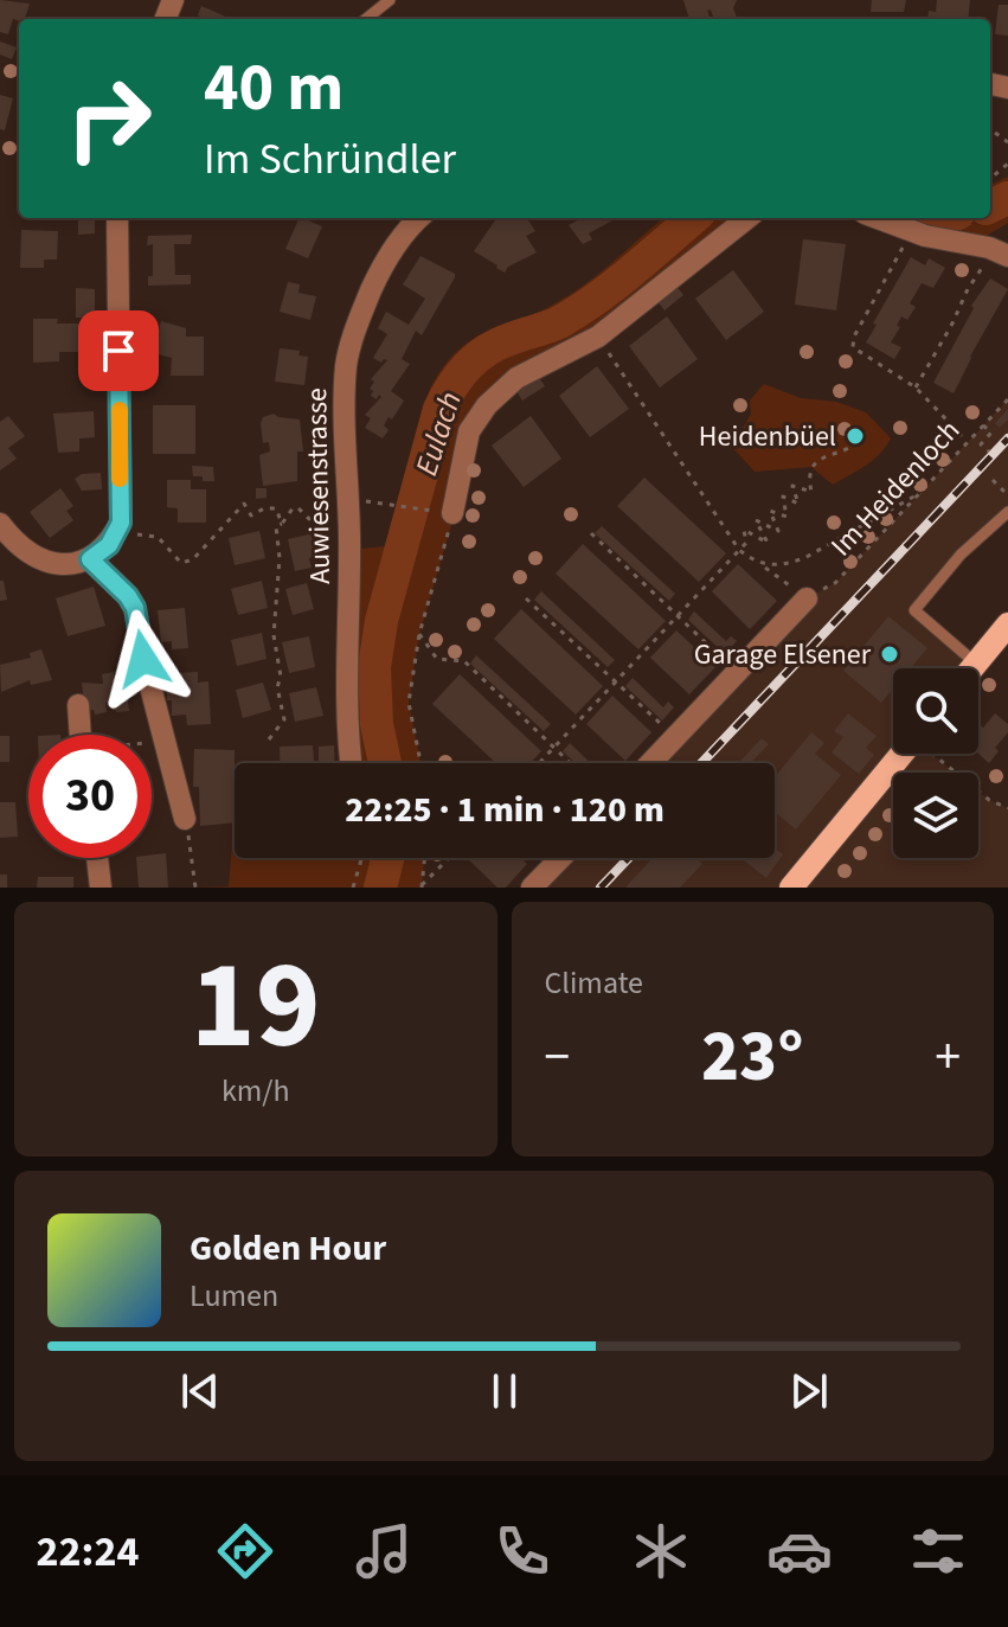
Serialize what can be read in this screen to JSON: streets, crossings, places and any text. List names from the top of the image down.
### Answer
{
  "streets": {
    "street": ["Auwiesenstrasse"],
    "path": ["Im Heidenloch"]
  },
  "water": ["Eulach"],
  "places": ["Heidenbüel", "Garage Elsener"],
  "page": {
    "turn": ["40 m", "Im Schründler"],
    "limit": "30",
    "trip": "22:25 · 1 min · 120 m",
    "tile": [
      ["19", "km/h"],
      "Climate"
    ],
    "heat": ["−", "23°", "+"],
    "song": ["Golden Hour", "Lumen"],
    "tabs": "22:24"
  }
}
